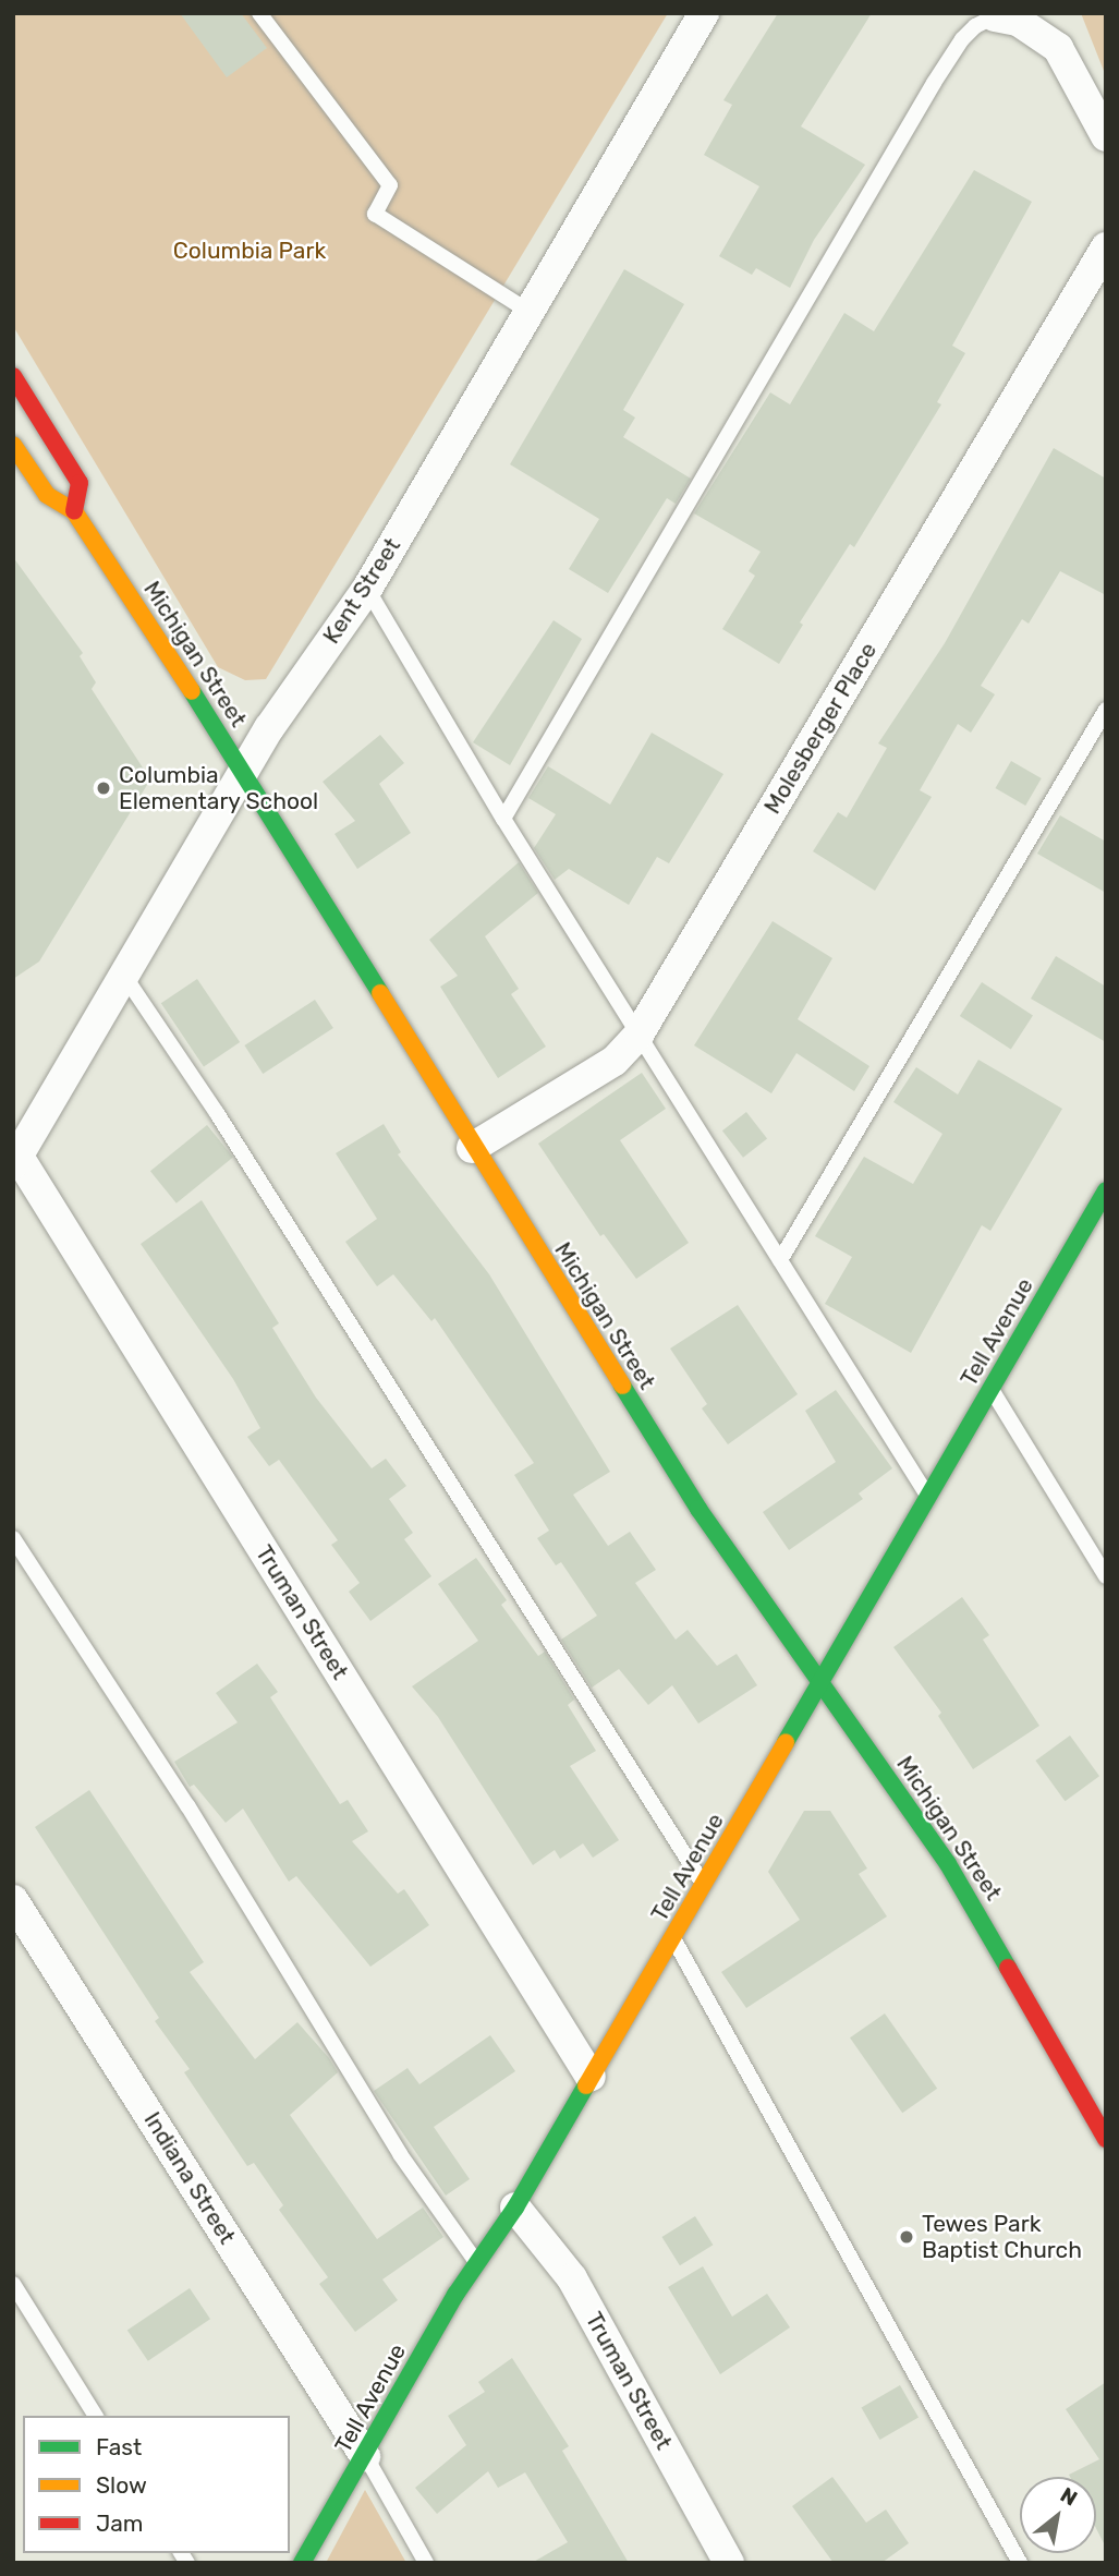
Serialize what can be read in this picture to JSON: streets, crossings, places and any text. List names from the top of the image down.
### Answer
{
  "streets": {
    "main road": ["Michigan Street", "Tell Avenue"],
    "street": [
      "Kent Street",
      "Molesberger Place",
      "Truman Street",
      "Indiana Street"
    ]
  },
  "crossings": [
    ["Kent Street", "Michigan Street"],
    ["Kent Street", "Truman Street"],
    ["Michigan Street", "Molesberger Place"],
    ["Michigan Street", "Tell Avenue"],
    ["Tell Avenue", "Truman Street"],
    ["Tell Avenue", "Indiana Street"]
  ],
  "parks": ["Columbia Park"],
  "places": ["Columbia Elementary School", "Tewes Park Baptist Church"],
  "legend": ["Fast", "Slow", "Jam"],
  "north": "top right"
}
